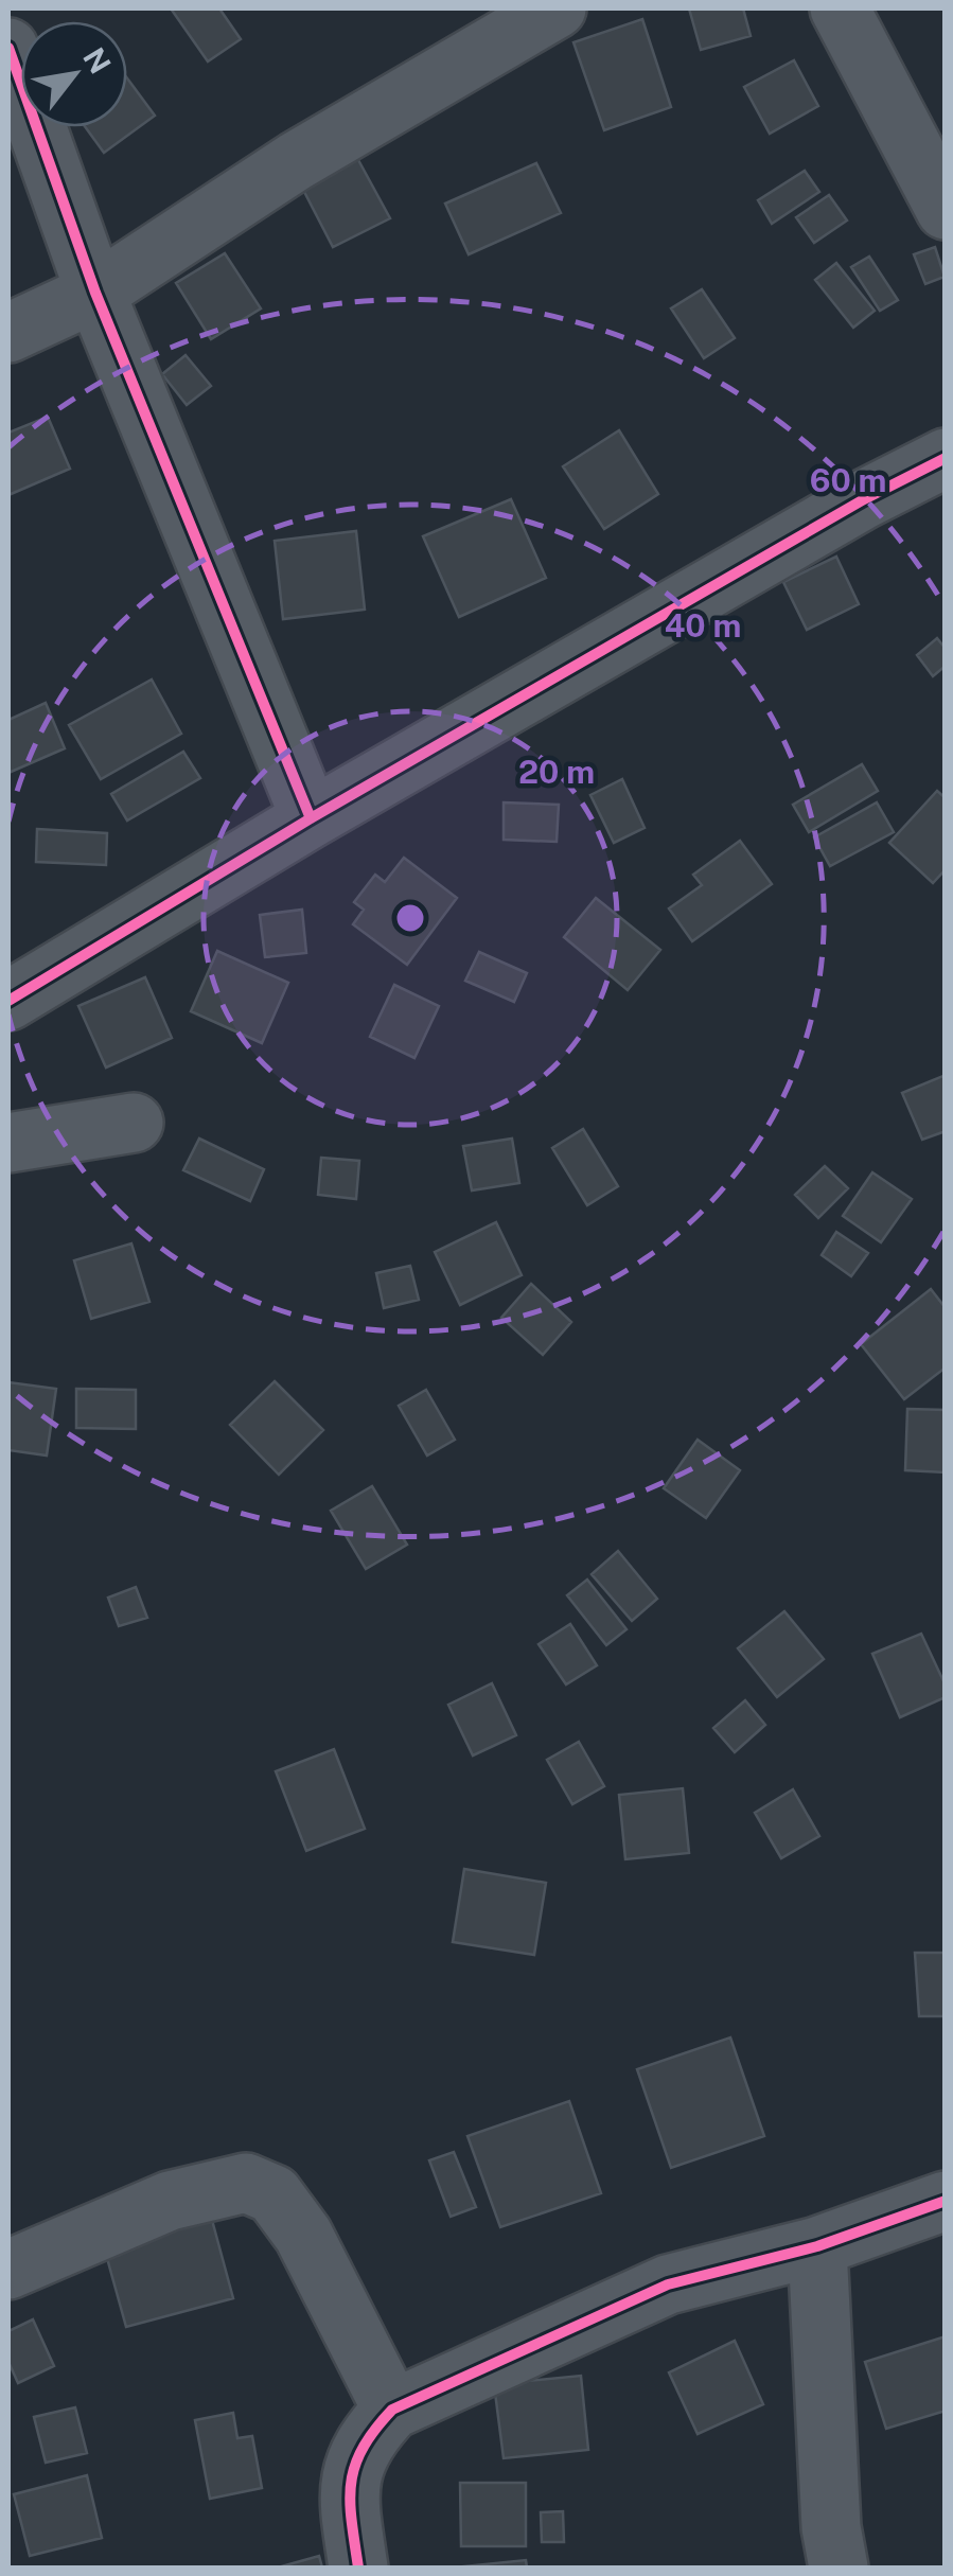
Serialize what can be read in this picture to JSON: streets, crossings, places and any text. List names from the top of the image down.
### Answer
{
  "north": "top right",
  "rings": ["60 m", "40 m", "20 m"]
}
